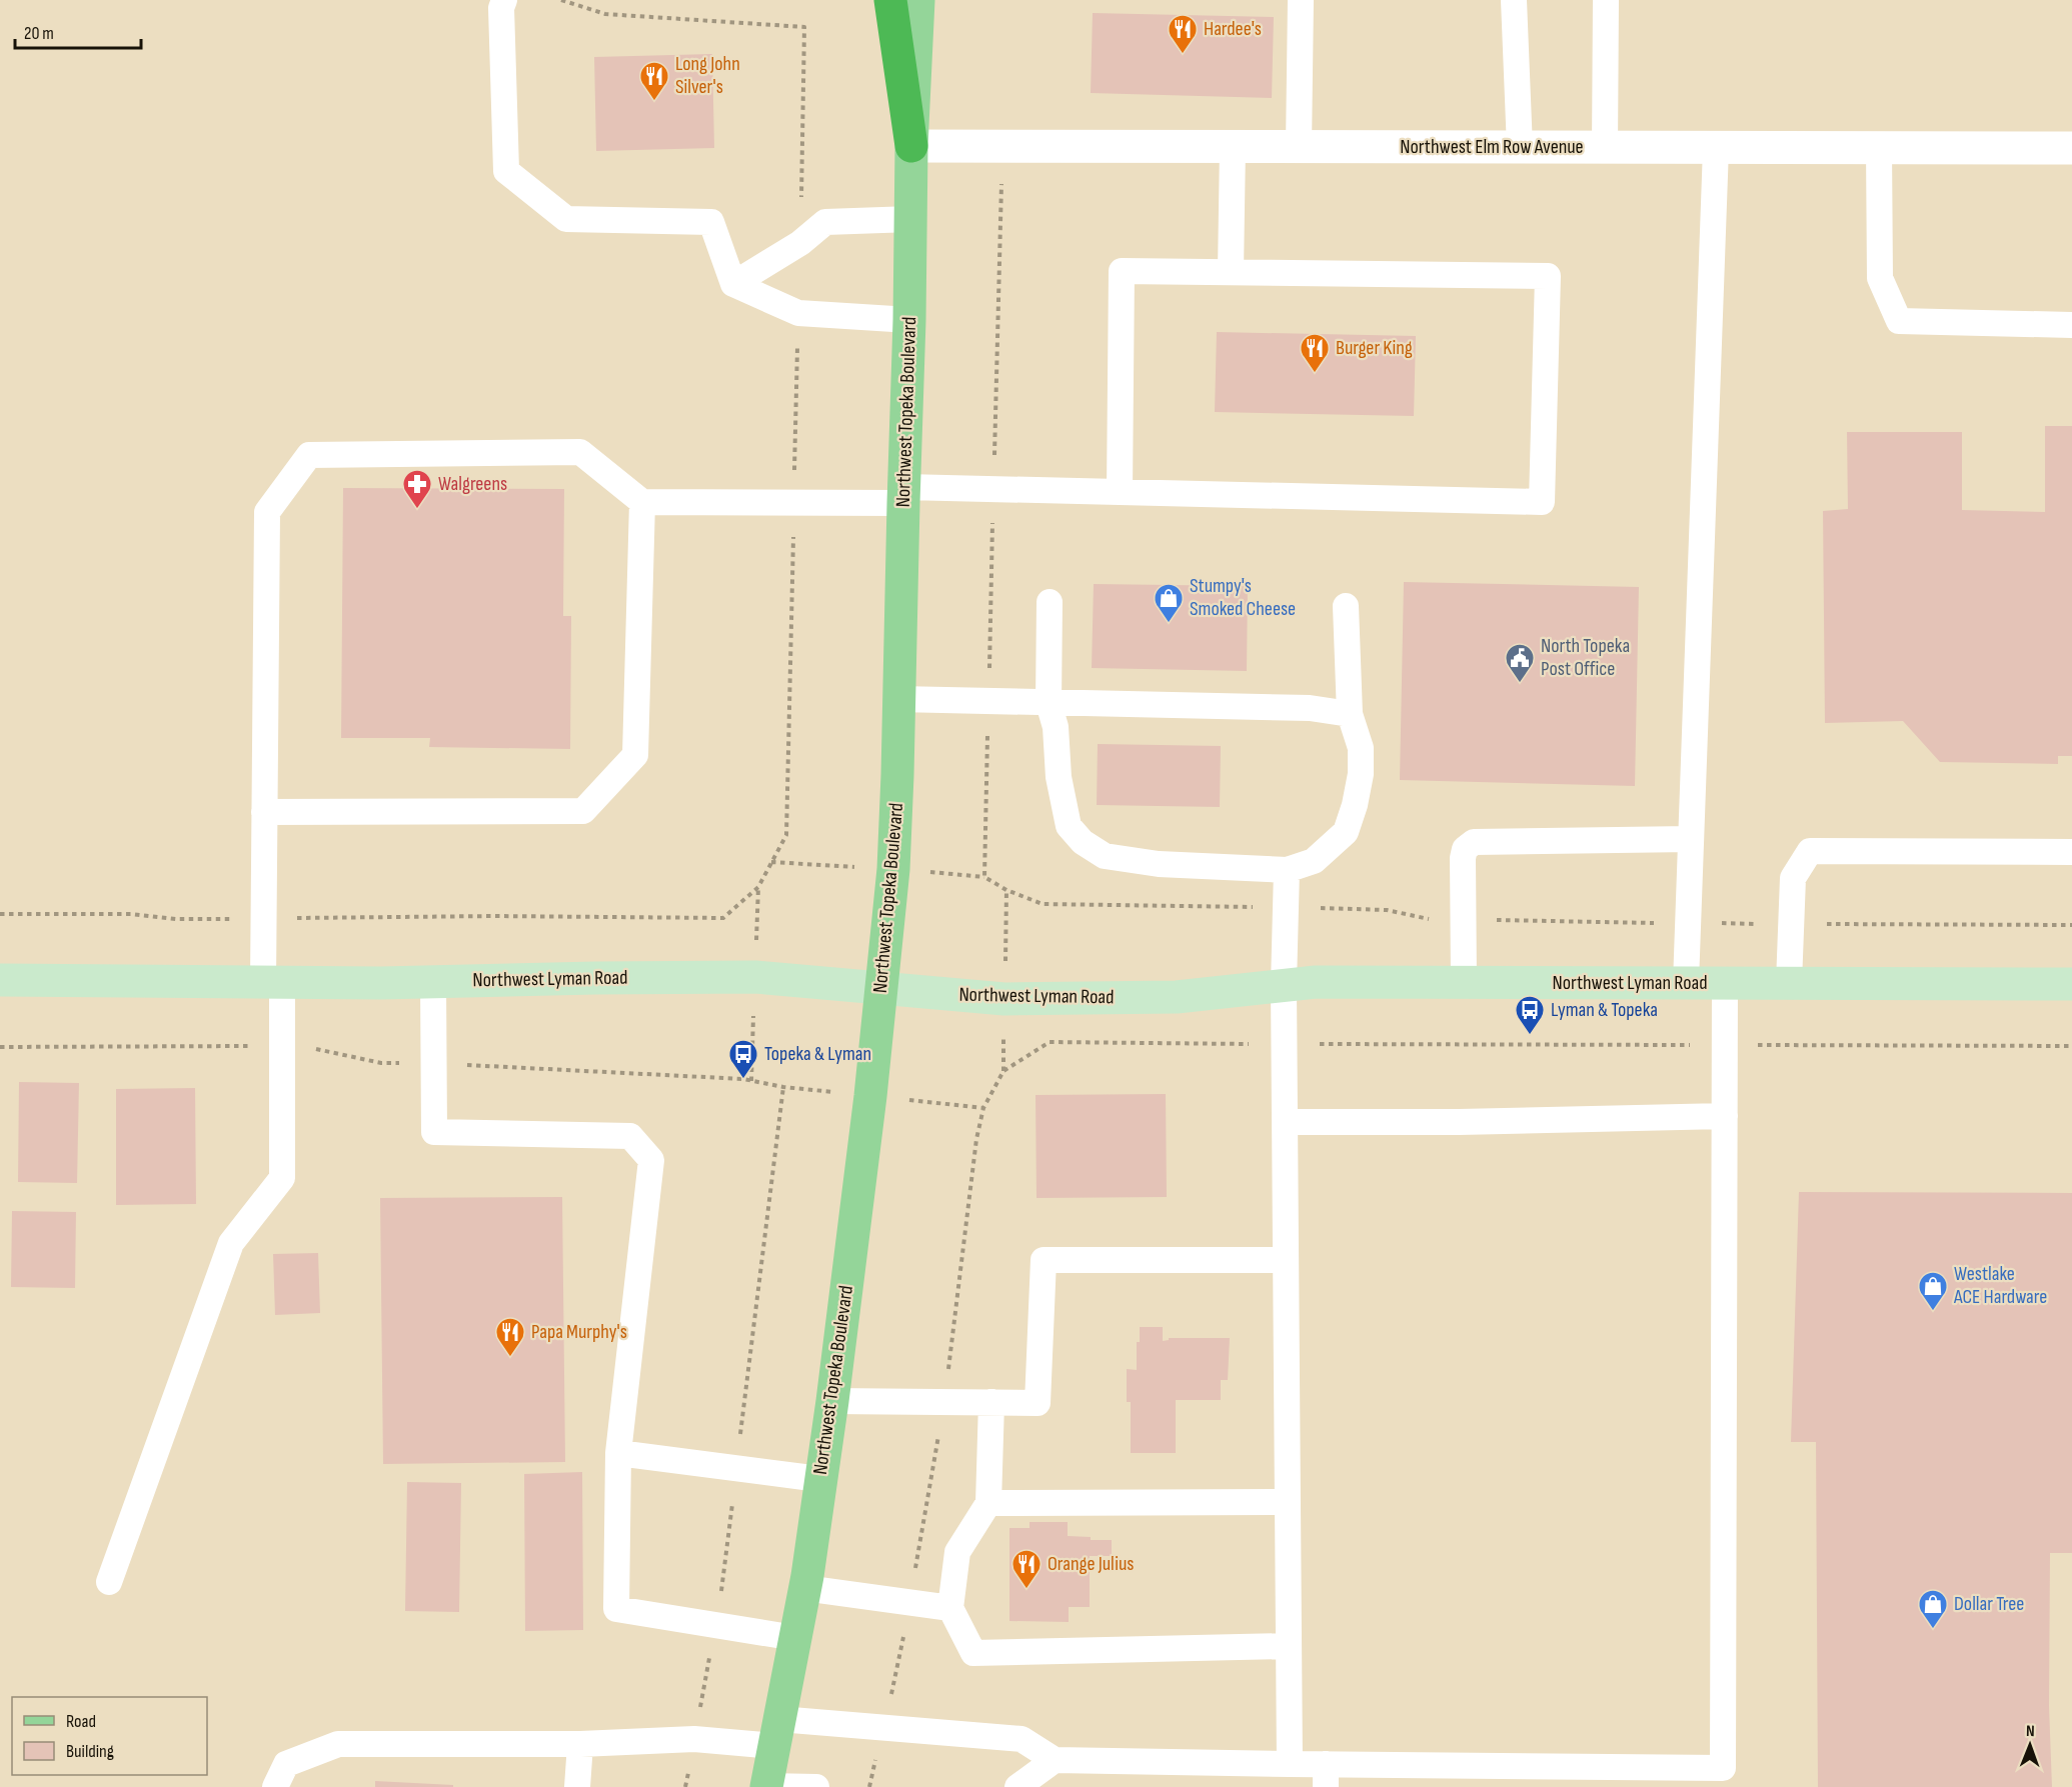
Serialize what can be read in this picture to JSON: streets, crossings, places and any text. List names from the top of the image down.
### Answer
{
  "streets": {
    "main road": ["Northwest Topeka Boulevard"],
    "street": ["Northwest Elm Row Avenue", "Northwest Lyman Road"]
  },
  "crossings": [
    ["Northwest Elm Row Avenue", "Northwest Topeka Boulevard"],
    ["Northwest Topeka Boulevard", "Northwest Lyman Road"]
  ],
  "places": {
    "restaurant": [
      "Hardee's",
      "Long John Silver's",
      "Burger King",
      "Papa Murphy's",
      "Orange Julius"
    ],
    "pharmacy": ["Walgreens"],
    "shop": ["Stumpy's Smoked Cheese", "Westlake ACE Hardware", "Dollar Tree"],
    "public building": ["North Topeka Post Office"],
    "bus stop": ["Lyman & Topeka", "Topeka & Lyman"]
  },
  "legend": ["Road", "Building"],
  "scale_bar": "20 m",
  "north": "top"
}
